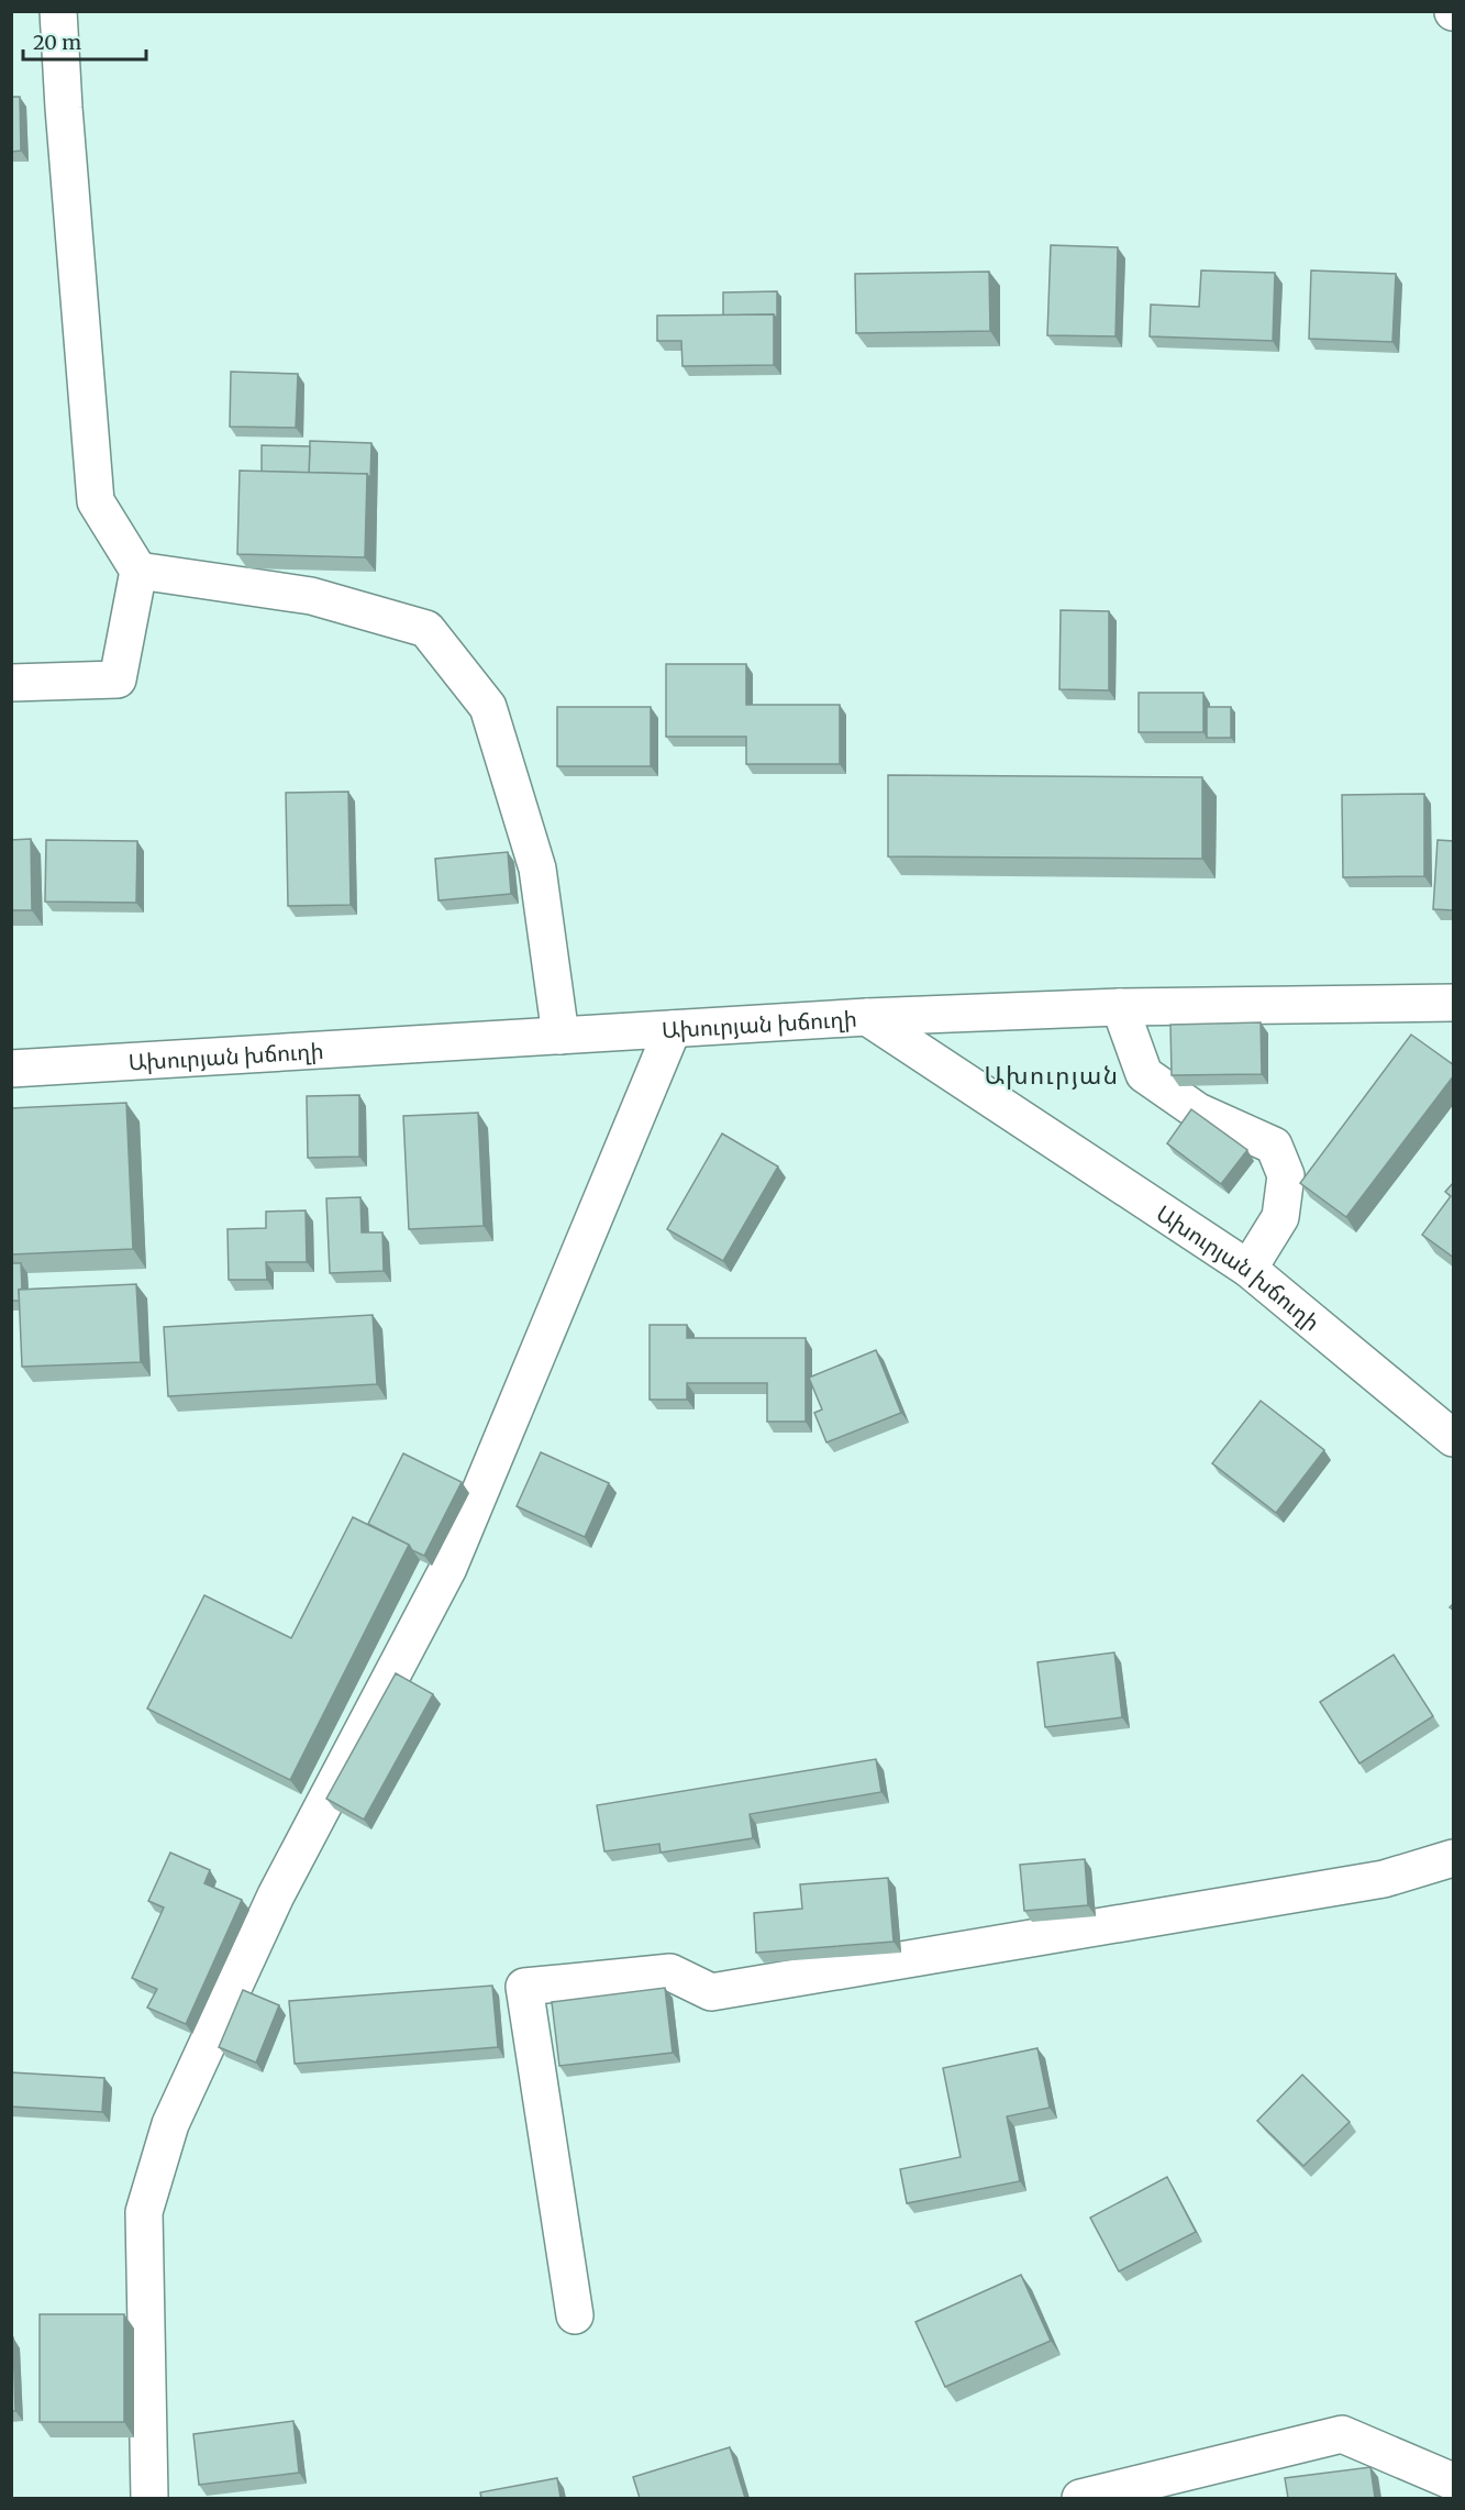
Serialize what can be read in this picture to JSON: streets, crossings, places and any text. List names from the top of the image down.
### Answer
{
  "streets": {
    "street": ["Ախուրյան խճուղի"]
  },
  "districts": ["Ախուրյան"],
  "scale_bar": "20 m"
}
